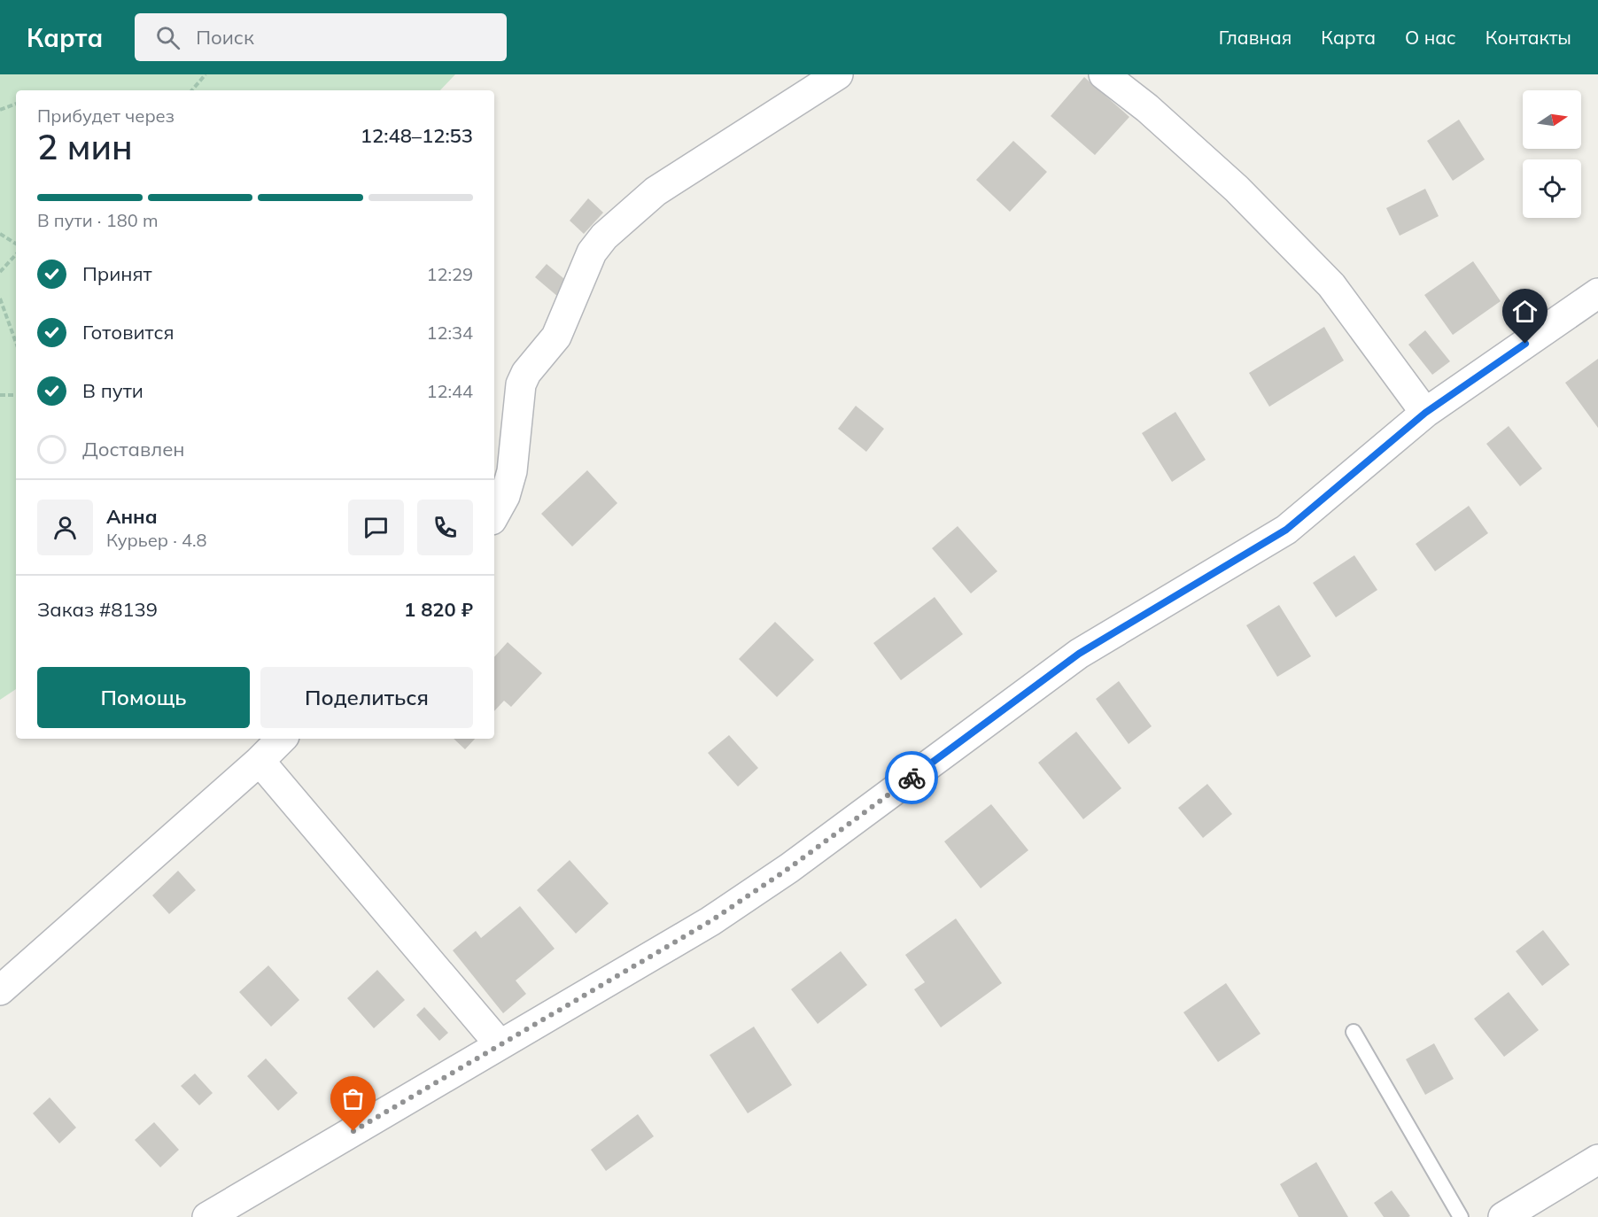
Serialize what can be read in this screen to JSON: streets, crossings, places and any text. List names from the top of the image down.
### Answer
{
  "north": "right",
  "page": {
    "header": "Карта",
    "search": "Поиск",
    "nav": [
      "Главная",
      "Карта",
      "О нас",
      "Контакты"
    ],
    "heading": ["2 мин", "Прибудет через", "12:48–12:53"],
    "panel": [
      "Анна",
      "Курьер · 4.8",
      "Заказ #8139",
      "1 820 ₽"
    ],
    "bar": "В пути · 180 m",
    "list": [
      ["Принят", "12:29"],
      ["Готовится", "12:34"],
      ["В пути", "12:44"],
      "Доставлен"
    ],
    "buttons": ["Помощь", "Поделиться"]
  }
}
